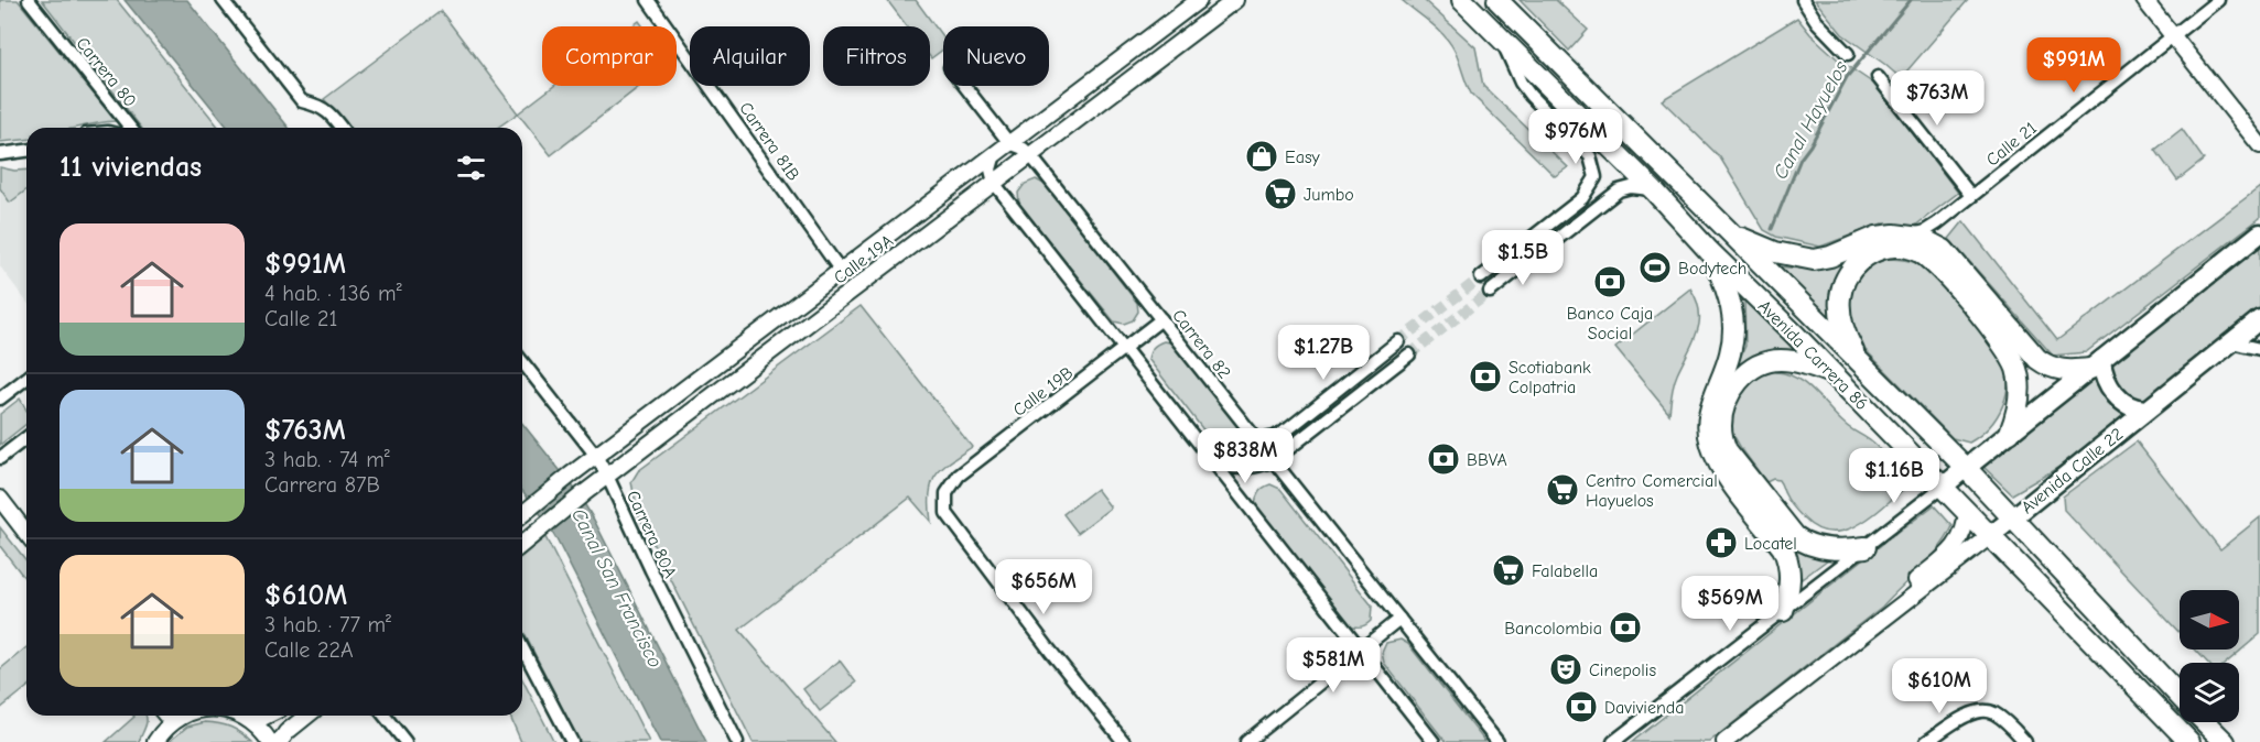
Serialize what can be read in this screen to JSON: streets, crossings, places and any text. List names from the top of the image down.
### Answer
{
  "streets": {
    "main road": ["Avenida Carrera 86", "Avenida Calle 22"],
    "street": [
      "Carrera 80",
      "Carrera 81B",
      "Calle 21",
      "Calle 19A",
      "Carrera 82",
      "Calle 19B",
      "Carrera 80A"
    ]
  },
  "crossings": [
    ["Carrera 81B", "Calle 19A"],
    ["Calle 19A", "Carrera 82"],
    ["Calle 19A", "Carrera 80A"],
    ["Carrera 82", "Calle 19B"],
    ["Avenida Carrera 86", "Avenida Calle 22"]
  ],
  "water": ["Canal Hayuelos", "Canal San Francisco"],
  "places": {
    "shop": ["Easy"],
    "supermarket": ["Jumbo", "Centro Comercial Hayuelos", "Falabella"],
    "sports": ["Bodytech"],
    "bank": [
      "Banco Caja Social",
      "Scotiabank Colpatria",
      "BBVA",
      "Bancolombia",
      "Davivienda"
    ],
    "pharmacy": ["Locatel"],
    "theatre": ["Cinepolis"]
  },
  "north": "right",
  "page": {
    "chip": [
      "Comprar",
      "Alquilar",
      "Filtros",
      "Nuevo"
    ],
    "price": [
      "$991M",
      "$763M",
      "$976M",
      "$1.5B",
      "$1.27B",
      "$838M",
      "$1.16B",
      "$656M",
      "$569M",
      "$581M",
      "$610M"
    ],
    "heading": "11 viviendas",
    "list": [
      {
        "name": "$991M",
        "note": "4 hab. · 136 m² · Calle 21"
      },
      {
        "name": "$763M",
        "note": "3 hab. · 74 m² · Carrera 87B"
      },
      {
        "name": "$610M",
        "note": "3 hab. · 77 m² · Calle 22A"
      }
    ]
  }
}
